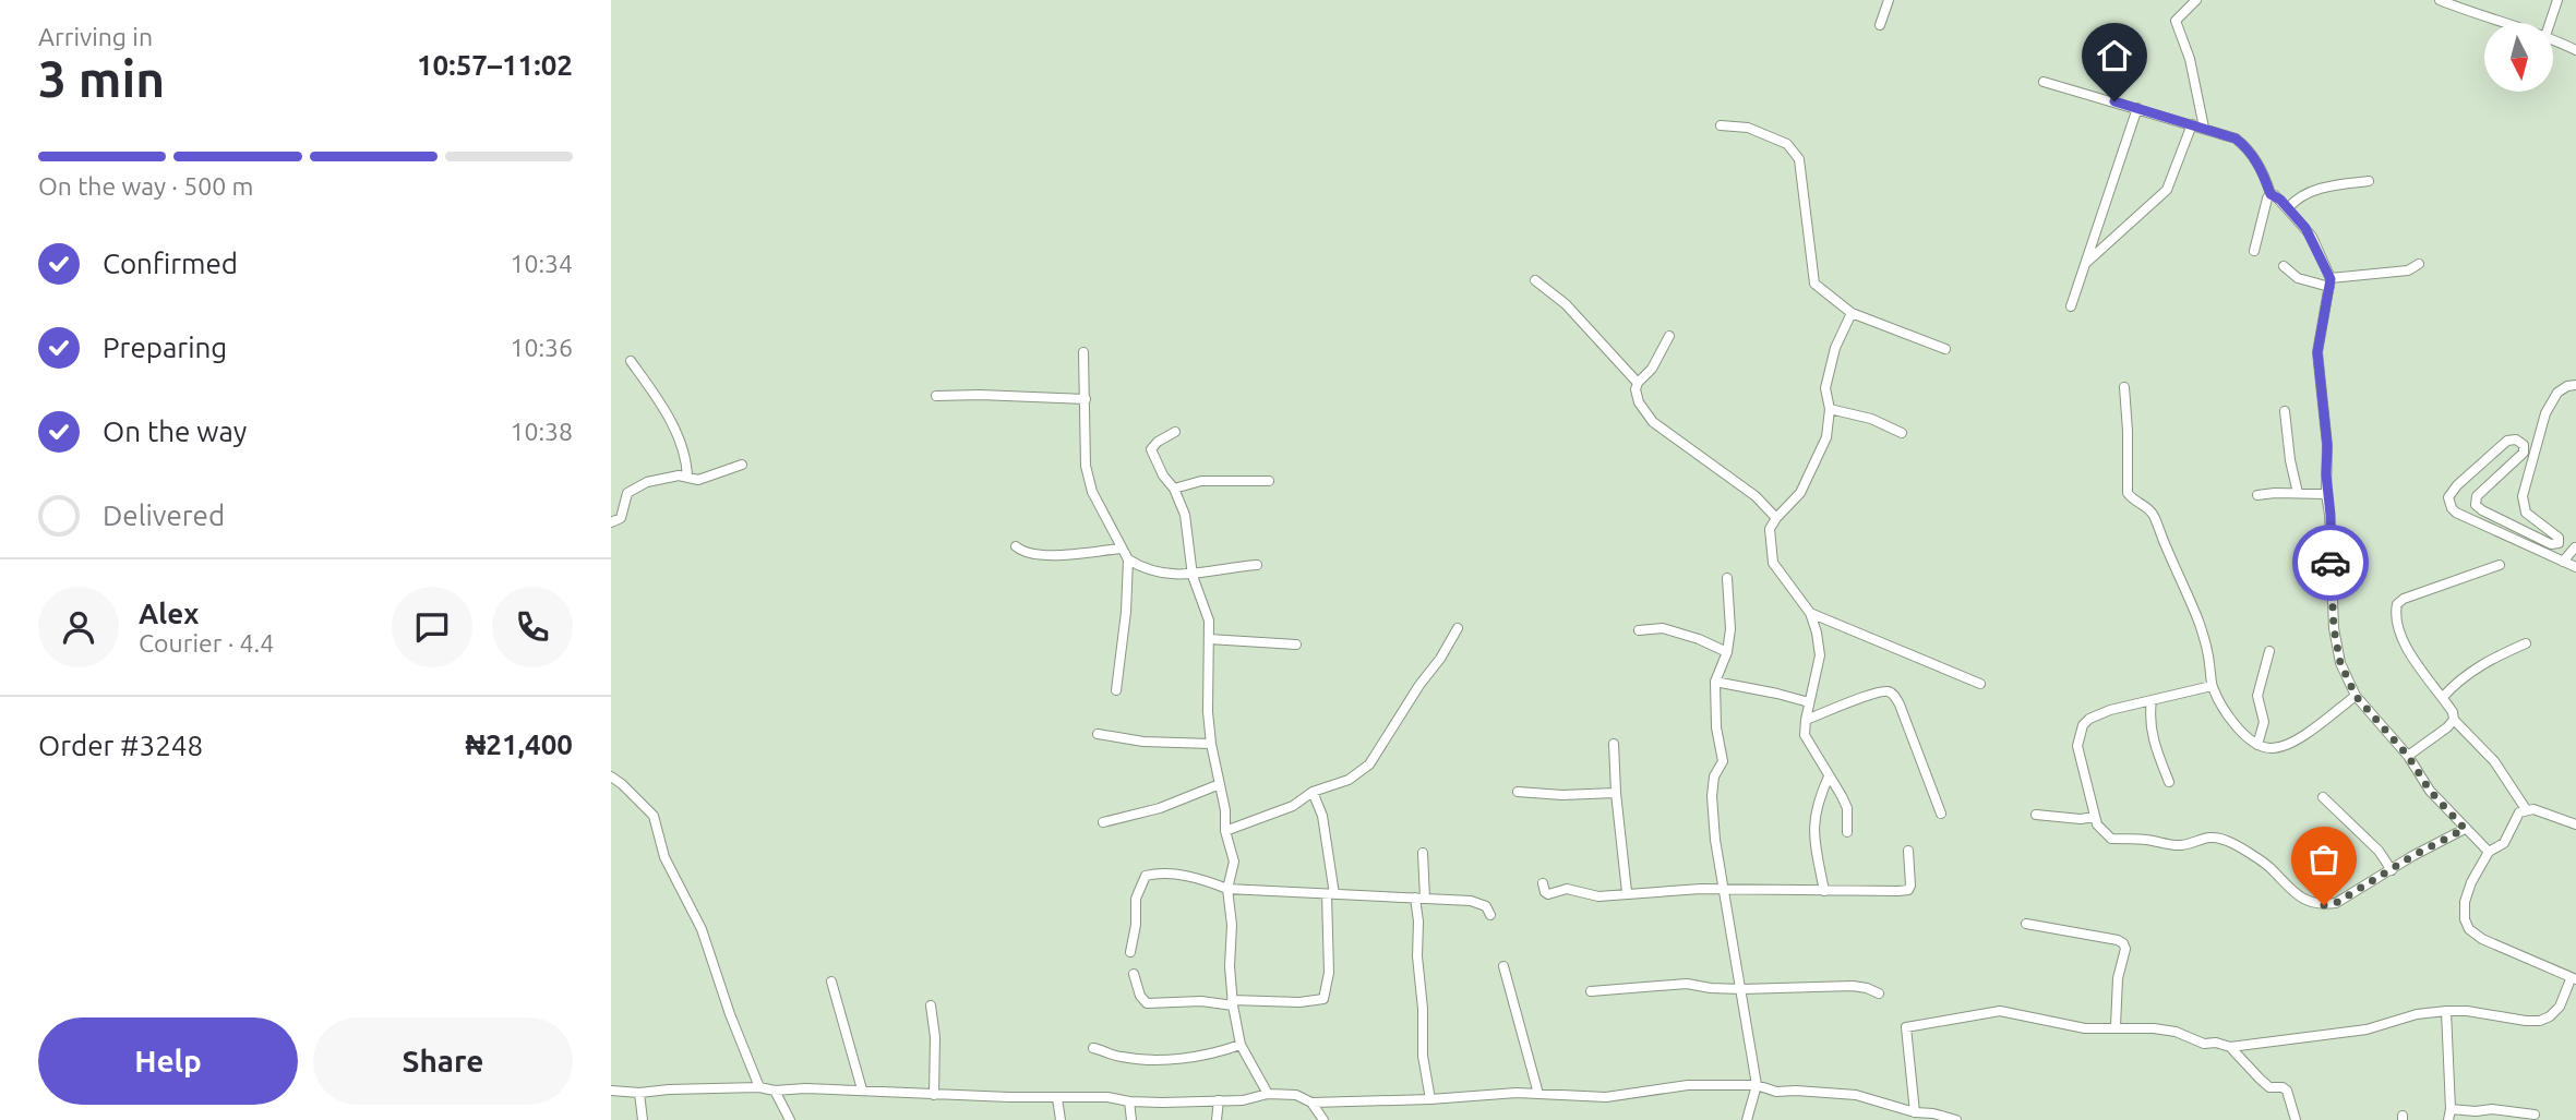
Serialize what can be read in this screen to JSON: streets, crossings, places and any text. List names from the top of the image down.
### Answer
{
  "north": "bottom",
  "page": {
    "heading": ["3 min", "Arriving in", "10:57–11:02"],
    "panel": [
      "Alex",
      "Courier · 4.4",
      "Order #3248",
      "₦21,400"
    ],
    "bar": "On the way · 500 m",
    "list": [
      ["Confirmed", "10:34"],
      ["Preparing", "10:36"],
      ["On the way", "10:38"],
      "Delivered"
    ],
    "buttons": ["Help", "Share"]
  }
}
